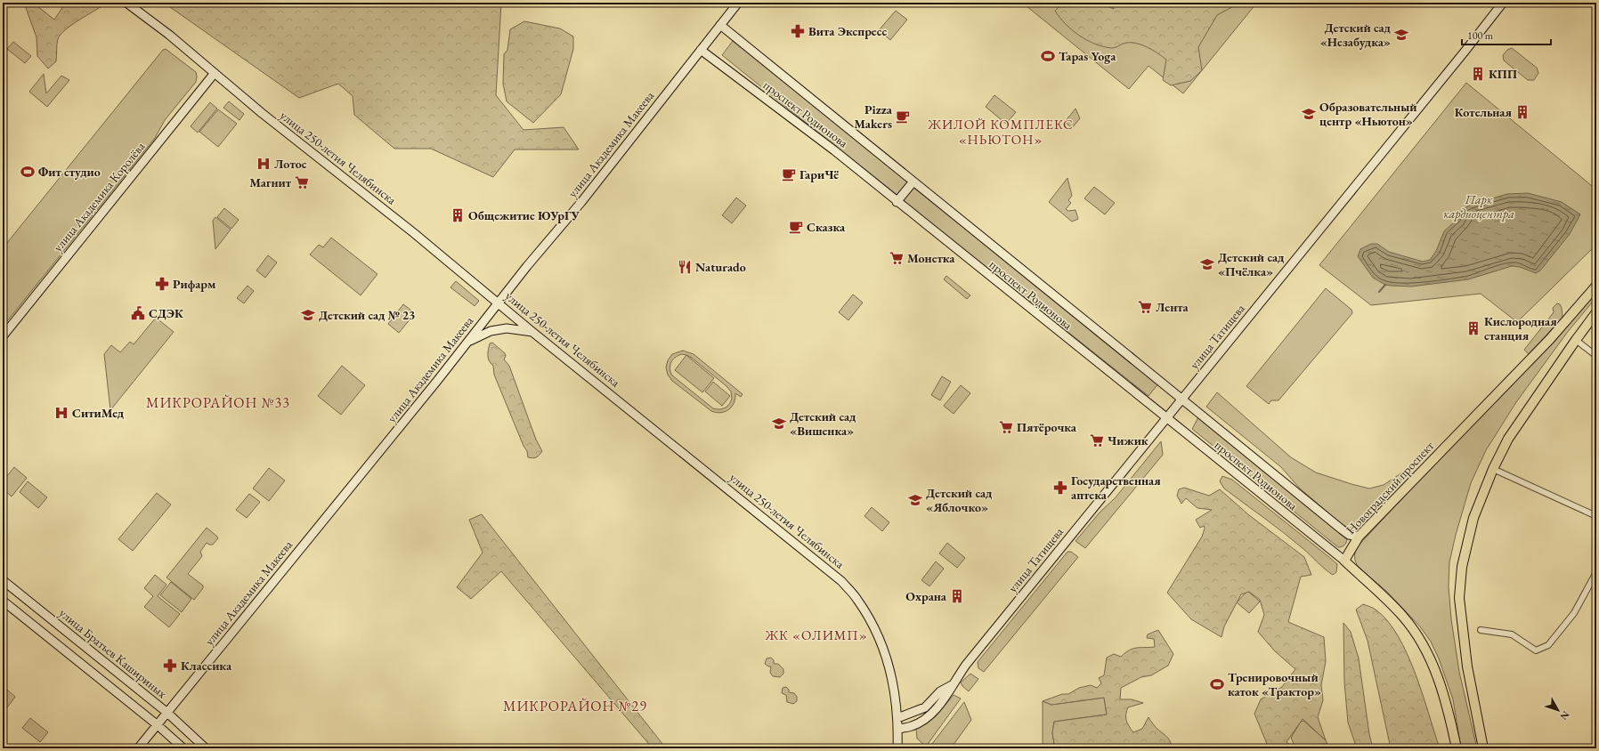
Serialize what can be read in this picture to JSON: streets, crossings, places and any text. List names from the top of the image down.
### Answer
{
  "streets": {
    "main road": ["Новоградский проспект"],
    "street": [
      "проспект Родионова",
      "улица Академика Макеева",
      "улица 250-летия Челябинска",
      "улица Академика Королёва",
      "улица Татищева",
      "улица Братьев Кашириных"
    ]
  },
  "crossings": [
    ["проспект Родионова", "улица Академика Макеева"],
    ["проспект Родионова", "улица Татищева"],
    ["проспект Родионова", "Новоградский проспект"],
    ["улица Академика Макеева", "улица 250-летия Челябинска"],
    ["улица Академика Макеева", "улица Братьев Кашириных"],
    ["улица 250-летия Челябинска", "улица Академика Королёва"],
    ["улица 250-летия Челябинска", "улица Татищева"]
  ],
  "districts": [
    "ЖИЛОЙ КОМПЛЕКС «НЬЮТОН»",
    "МИКРОРАЙОН №33",
    "ЖК «ОЛИМП»",
    "МИКРОРАЙОН №29"
  ],
  "parks": ["Парк кардиоцентра"],
  "places": {
    "pharmacy": [
      "Вита Экспресс",
      "Рифарм",
      "Государственная аптека",
      "Классика"
    ],
    "school or university": [
      "Детский сад «Незабудка»",
      "Образовательный центр «Ньютон»",
      "Детский сад «Пчёлка»",
      "Детский сад № 23",
      "Детский сад «Вишенка»",
      "Детский сад «Яблочко»"
    ],
    "sports": ["Tapas Yoga", "Фит студио", "Тренировочный каток «Трактор»"],
    "building": [
      "КПП",
      "Котельная",
      "Общежитие ЮУрГУ",
      "Кислородная станция",
      "Охрана"
    ],
    "cafe": ["Pizza Makers", "ГариЧё", "Сказка"],
    "hospital": ["Лотос", "СитиМед"],
    "supermarket": [
      "Магнит",
      "Монетка",
      "Лента",
      "Пятёрочка",
      "Чижик"
    ],
    "restaurant": ["Naturado"],
    "public building": ["СДЭК"]
  },
  "scale_bar": "100 m",
  "north": "bottom right"
}
